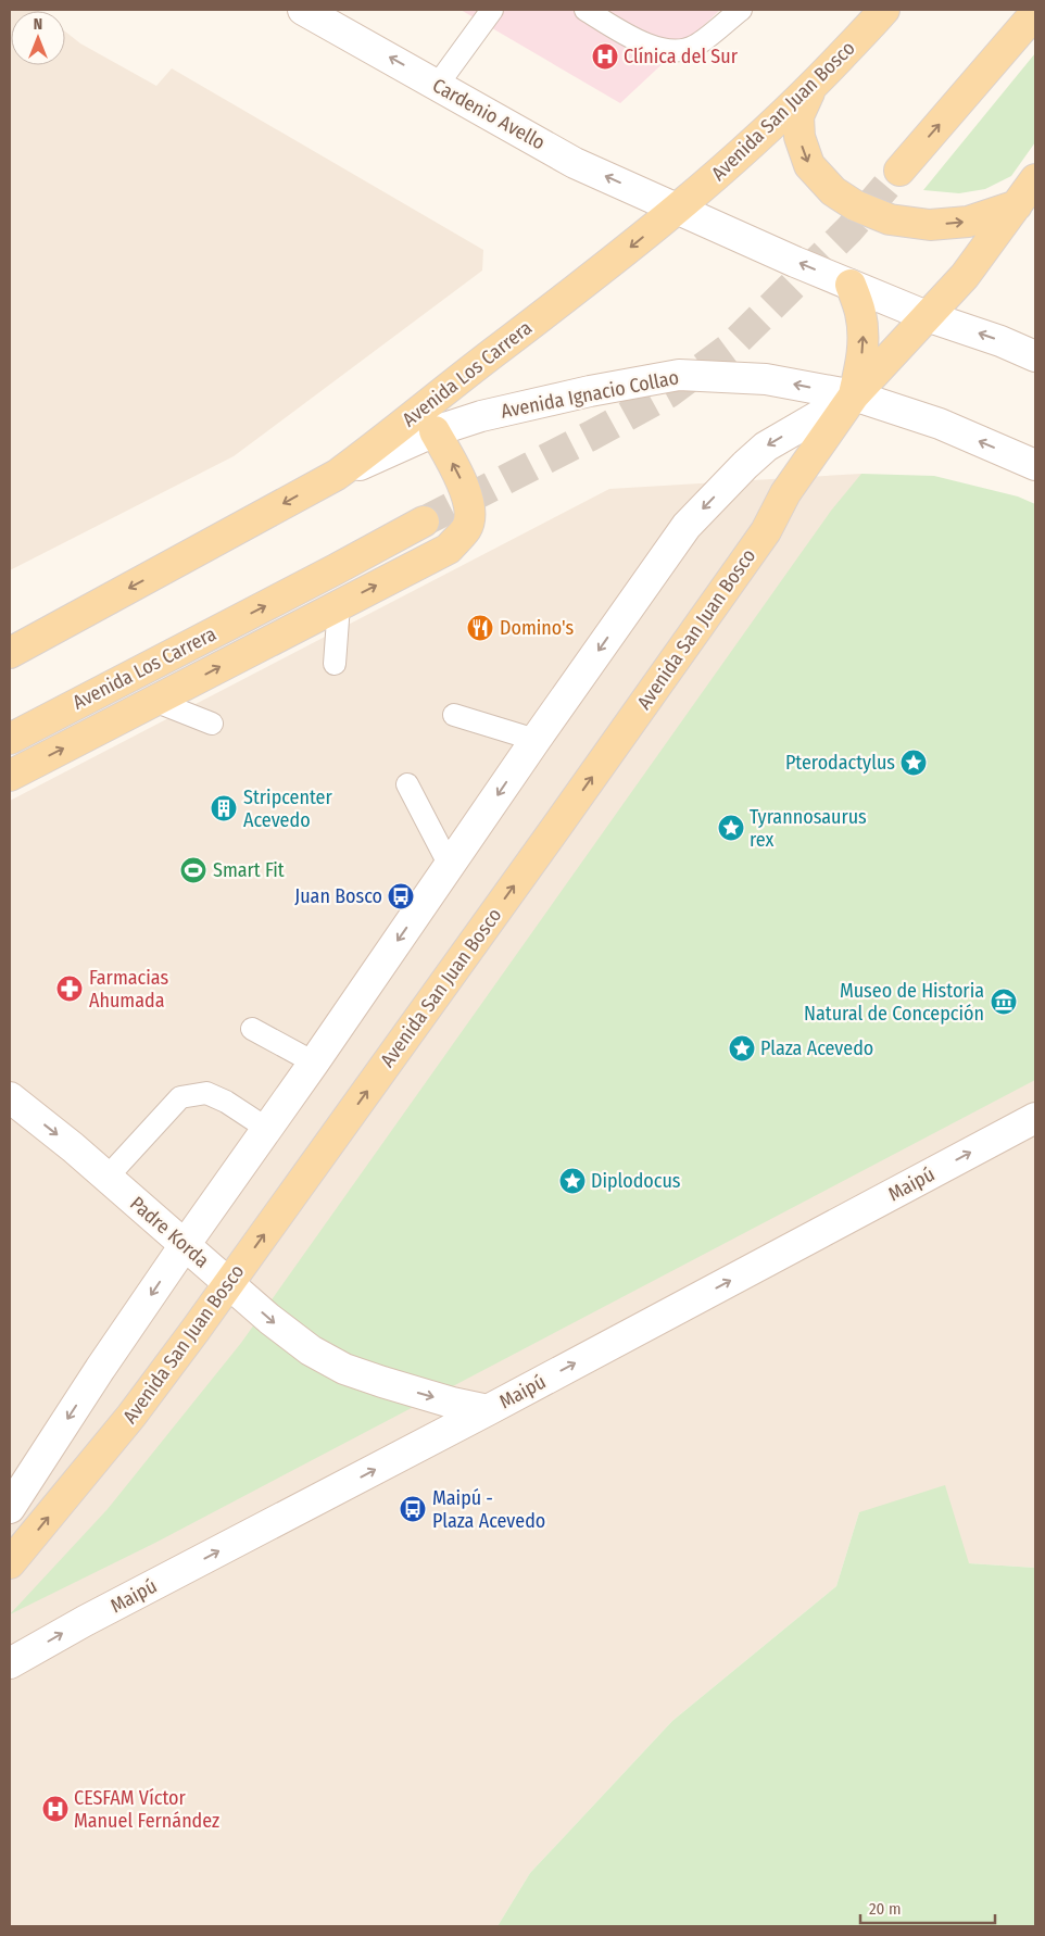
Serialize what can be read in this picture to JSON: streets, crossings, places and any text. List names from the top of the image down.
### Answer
{
  "streets": {
    "main road": [
      "Avenida San Juan Bosco",
      "Cardenio Avello",
      "Avenida Los Carrera",
      "Avenida Ignacio Collao",
      "Maipú",
      "Padre Korda"
    ]
  },
  "crossings": [
    ["Avenida San Juan Bosco", "Cardenio Avello"],
    ["Avenida San Juan Bosco", "Avenida Los Carrera"],
    ["Avenida San Juan Bosco", "Avenida Ignacio Collao"],
    ["Avenida San Juan Bosco", "Padre Korda"],
    ["Cardenio Avello", "Avenida Los Carrera"],
    ["Avenida Los Carrera", "Avenida Ignacio Collao"],
    ["Maipú", "Padre Korda"]
  ],
  "one_way": ["Cardenio Avello", "Maipú", "Padre Korda"],
  "places": {
    "hospital": ["Clínica del Sur", "CESFAM Víctor Manuel Fernández"],
    "restaurant": ["Domino's"],
    "place": [
      "Pterodactylus",
      "Tyrannosaurus rex",
      "Plaza Acevedo",
      "Diplodocus"
    ],
    "building": ["Stripcenter Acevedo"],
    "sports": ["Smart Fit"],
    "bus stop": ["Juan Bosco", "Maipú - Plaza Acevedo"],
    "pharmacy": ["Farmacias Ahumada"],
    "museum": ["Museo de Historia Natural de Concepción"]
  },
  "scale_bar": "20 m",
  "north": "top"
}
